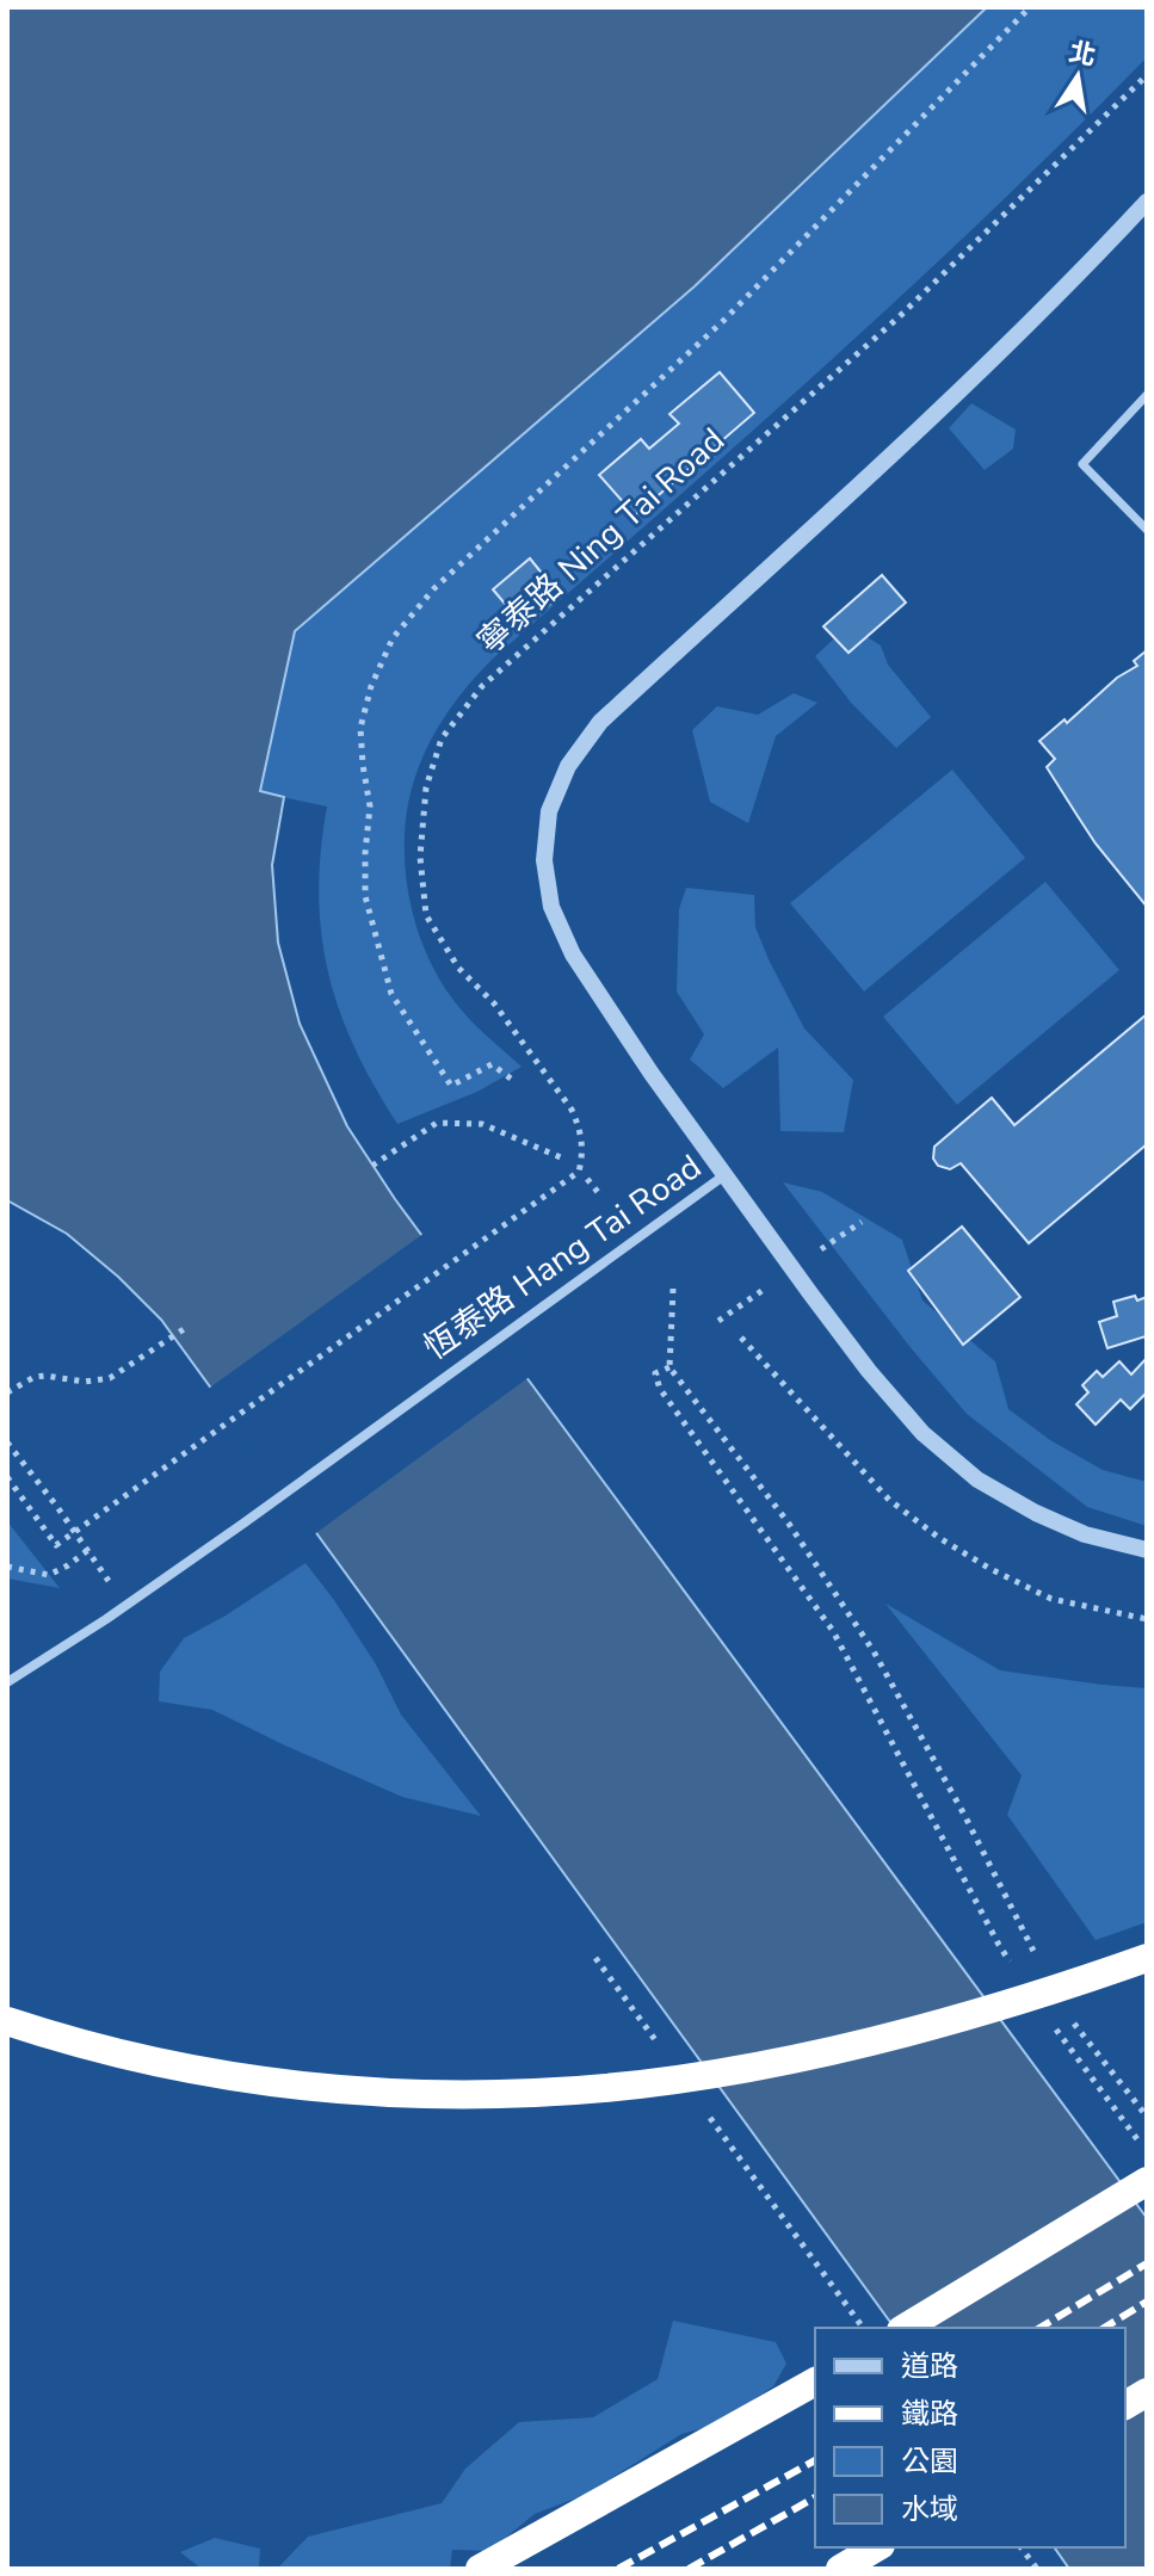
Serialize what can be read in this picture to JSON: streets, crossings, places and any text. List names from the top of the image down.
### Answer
{
  "streets": {
    "street": ["恆泰路 Hang Tai Road"],
    "path": ["寧泰路 Ning Tai Road"]
  },
  "crossings": [
    ["寧泰路 Ning Tai Road", "恆泰路 Hang Tai Road"]
  ],
  "legend": [
    "道路",
    "鐵路",
    "公園",
    "水域"
  ],
  "north": "top"
}
